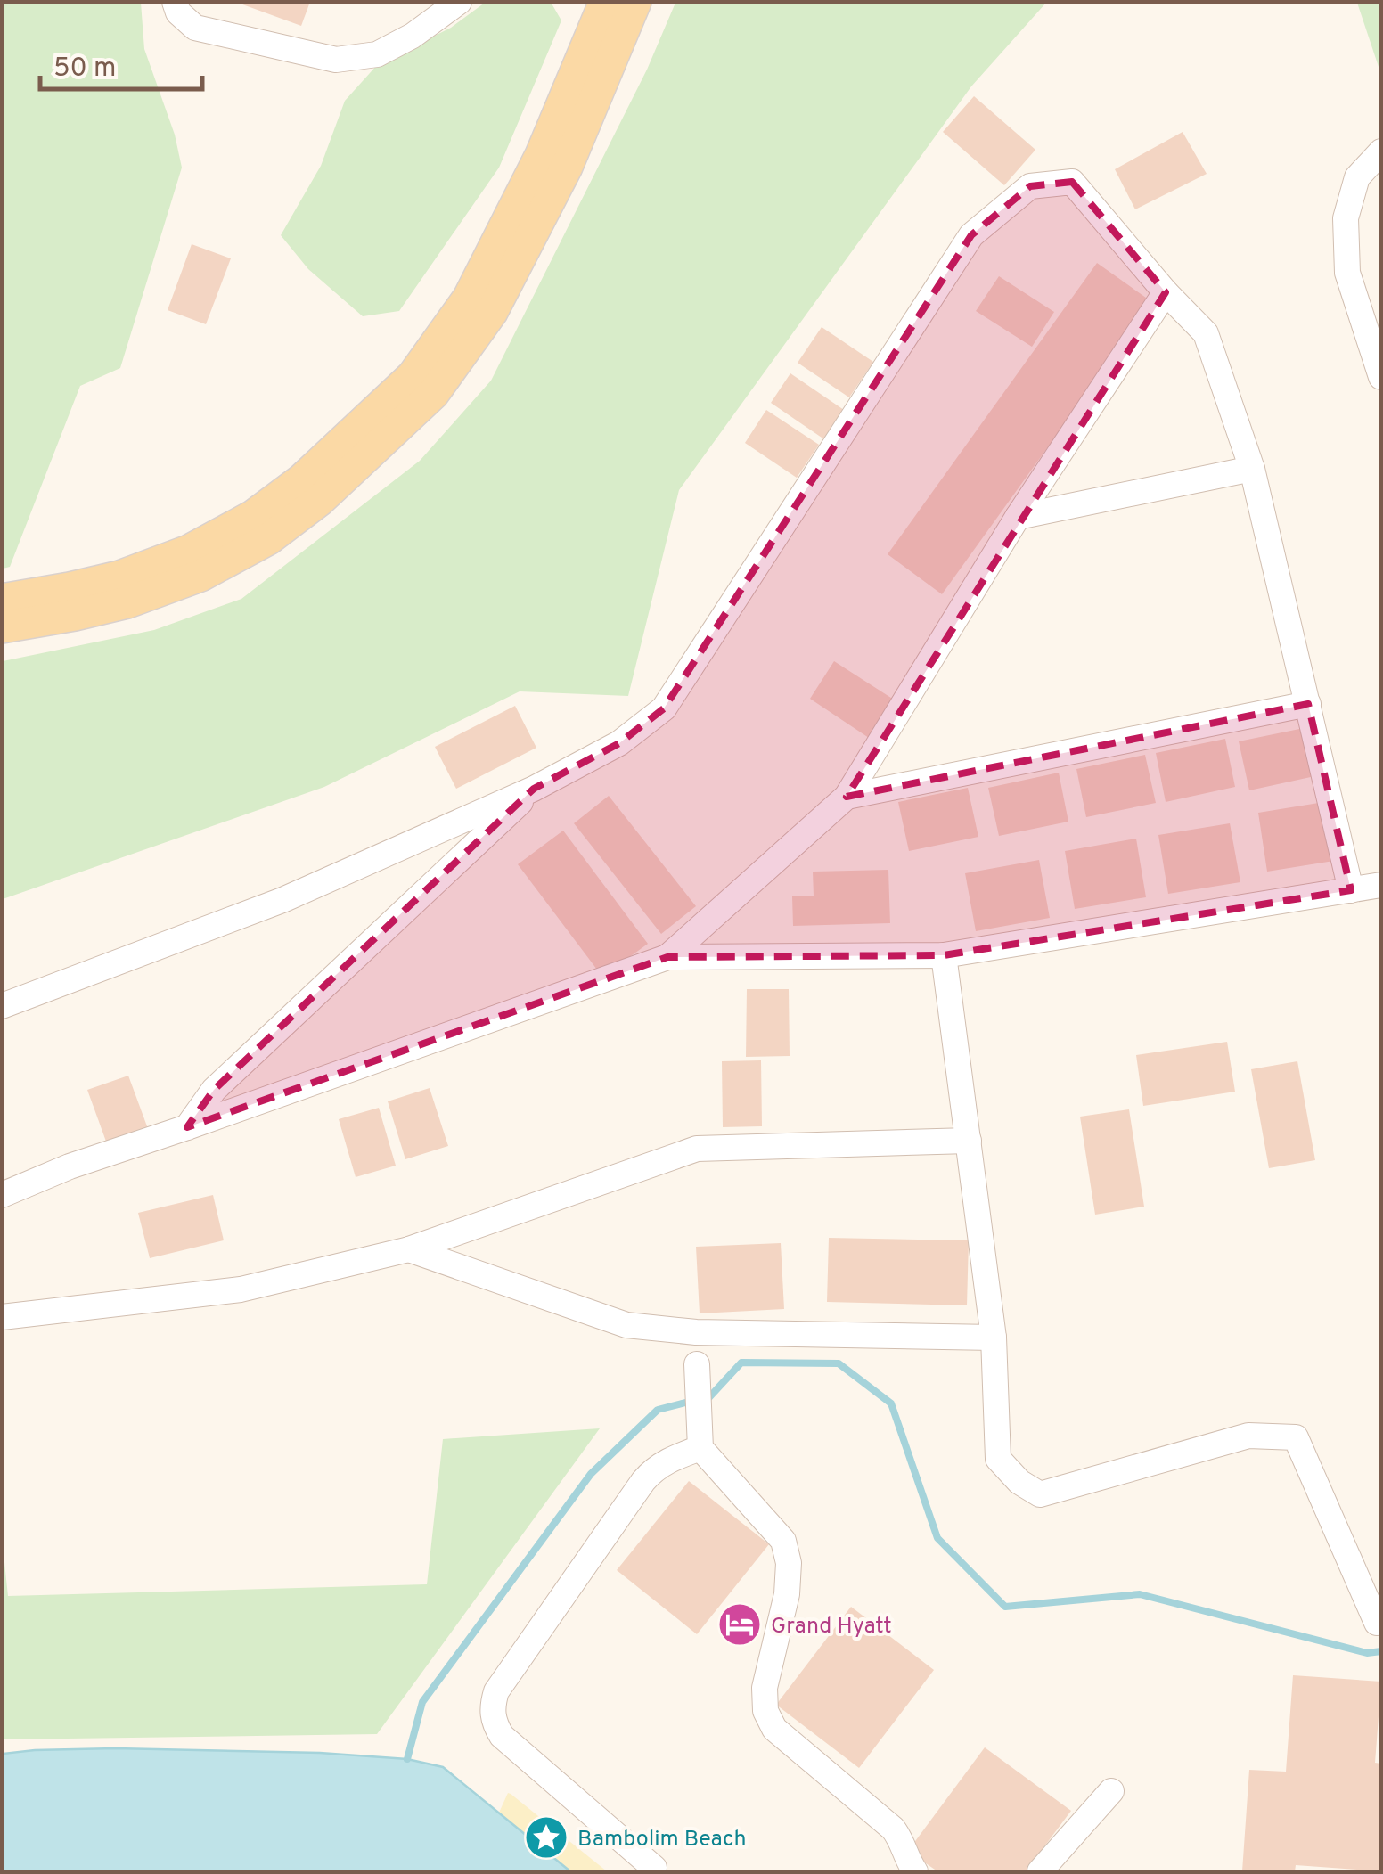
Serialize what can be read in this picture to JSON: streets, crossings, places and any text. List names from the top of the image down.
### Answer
{
  "places": {
    "hotel": ["Grand Hyatt"],
    "place": ["Bambolim Beach"]
  },
  "scale_bar": "50 m"
}
